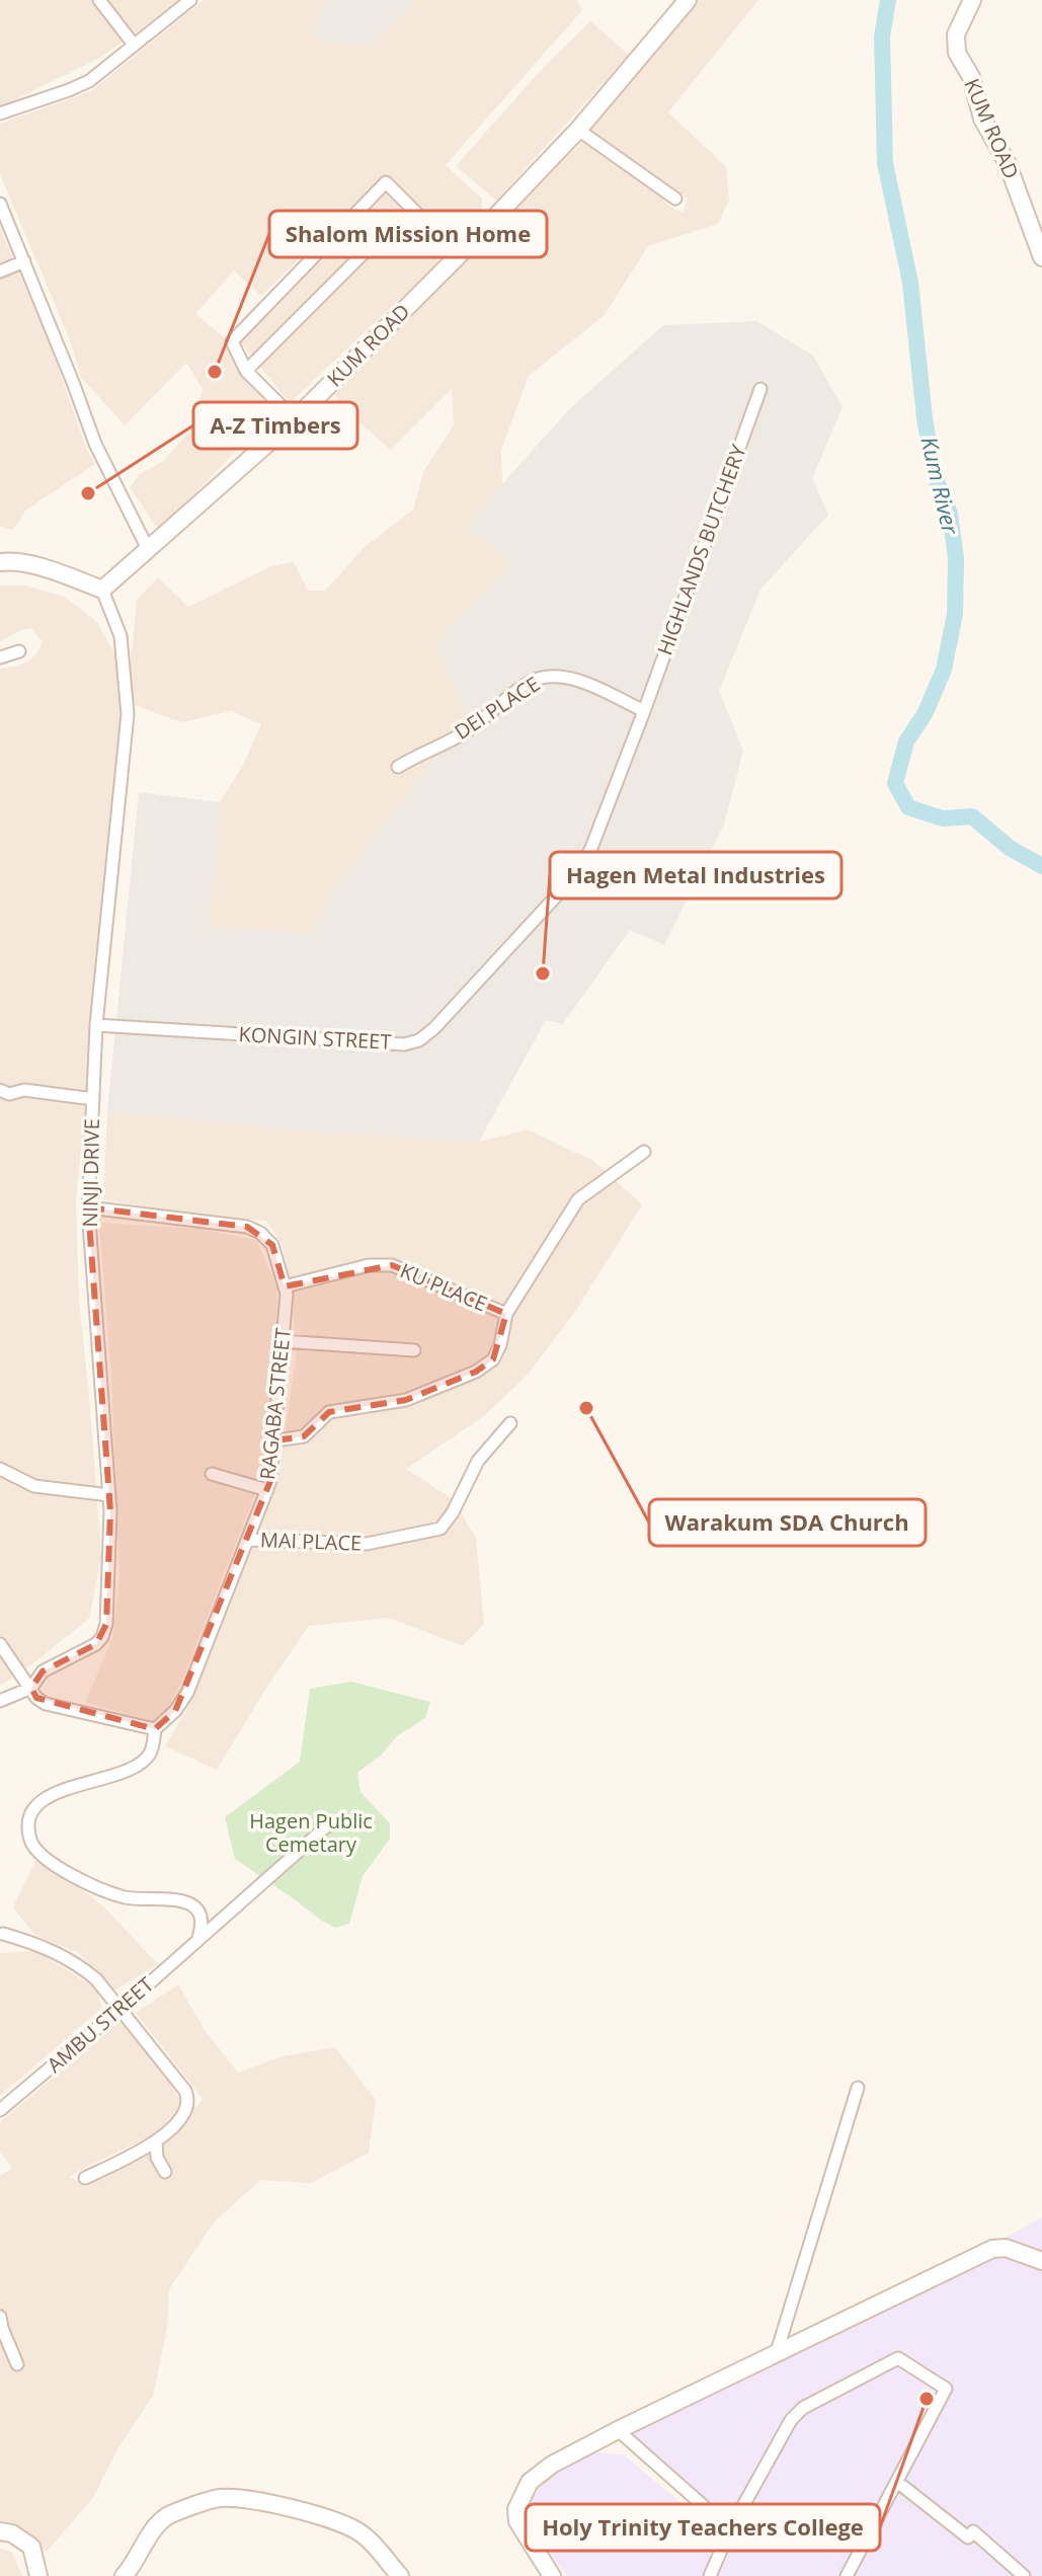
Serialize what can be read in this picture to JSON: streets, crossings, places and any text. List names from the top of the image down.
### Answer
{
  "streets": {
    "street": [
      "KUM ROAD",
      "HIGHLANDS BUTCHERY",
      "DEI PLACE",
      "KONGIN STREET",
      "NINJI DRIVE",
      "KU PLACE",
      "RAGABA STREET",
      "MAI PLACE",
      "AMBU STREET"
    ]
  },
  "crossings": [
    ["KUM ROAD", "NINJI DRIVE"],
    ["HIGHLANDS BUTCHERY", "DEI PLACE"],
    ["HIGHLANDS BUTCHERY", "KONGIN STREET"],
    ["DEI PLACE", "KONGIN STREET"],
    ["KONGIN STREET", "NINJI DRIVE"],
    ["NINJI DRIVE", "RAGABA STREET"],
    ["KU PLACE", "RAGABA STREET"],
    ["RAGABA STREET", "MAI PLACE"],
    ["RAGABA STREET", "AMBU STREET"]
  ],
  "water": ["Kum River"],
  "parks": ["Hagen Public Cemetary"],
  "places": [
    "Shalom Mission Home",
    "A-Z Timbers",
    "Hagen Metal Industries",
    "Warakum SDA Church",
    "Holy Trinity Teachers College"
  ]
}
